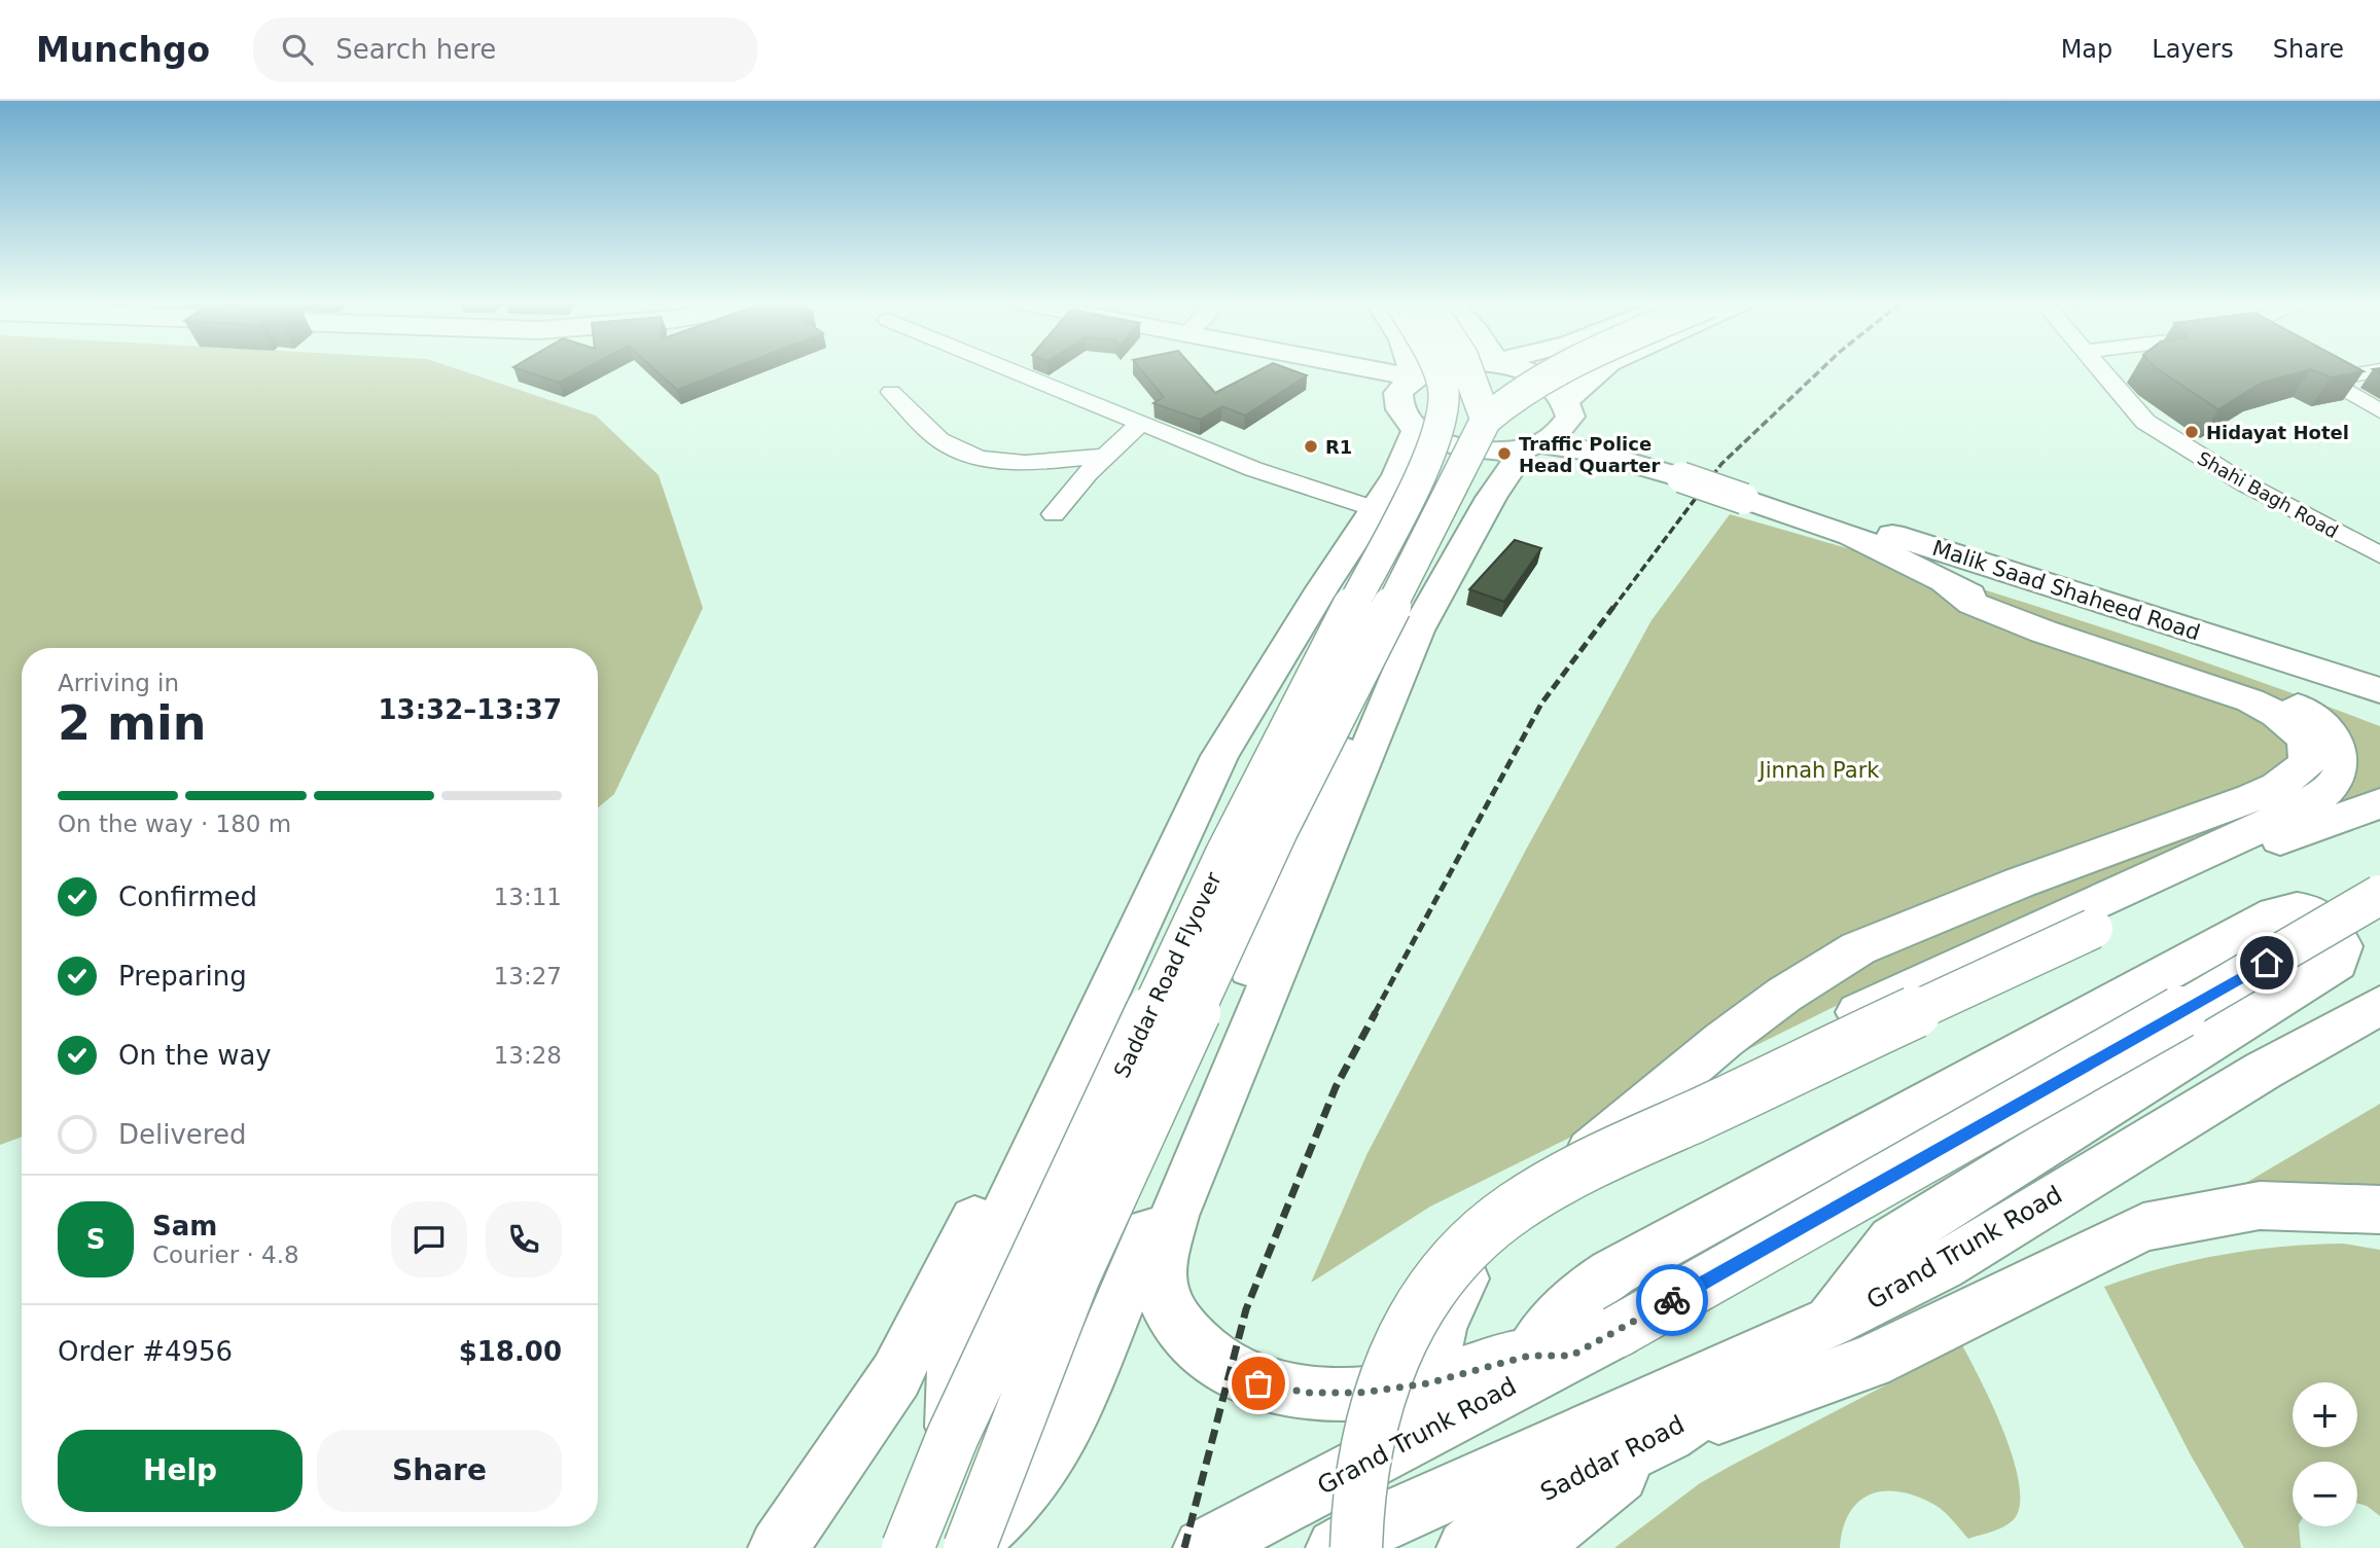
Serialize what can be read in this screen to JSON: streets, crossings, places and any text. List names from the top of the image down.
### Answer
{
  "streets": {
    "main road": [
      "Malik Saad Shaheed Road",
      "Saddar Road Flyover",
      "Grand Trunk Road",
      "Saddar Road"
    ],
    "street": ["Shahi Bagh Road"]
  },
  "crossings": [
    ["Malik Saad Shaheed Road", "Saddar Road Flyover"],
    ["Grand Trunk Road", "Saddar Road"]
  ],
  "parks": ["Jinnah Park"],
  "places": ["Hidayat Hotel", "R1", "Traffic Police Head Quarter"],
  "page": {
    "header": "Munchgo",
    "search": "Search here",
    "nav": ["Map", "Layers", "Share"],
    "heading": ["2 min", "Arriving in", "13:32–13:37"],
    "panel": [
      "Sam",
      "Courier · 4.8",
      "Order #4956",
      "$18.00"
    ],
    "bar": "On the way · 180 m",
    "list": [
      ["Confirmed", "13:11"],
      ["Preparing", "13:27"],
      ["On the way", "13:28"],
      "Delivered"
    ],
    "round": "S",
    "map_buttons": ["+", "−"],
    "buttons": ["Help", "Share"]
  }
}
